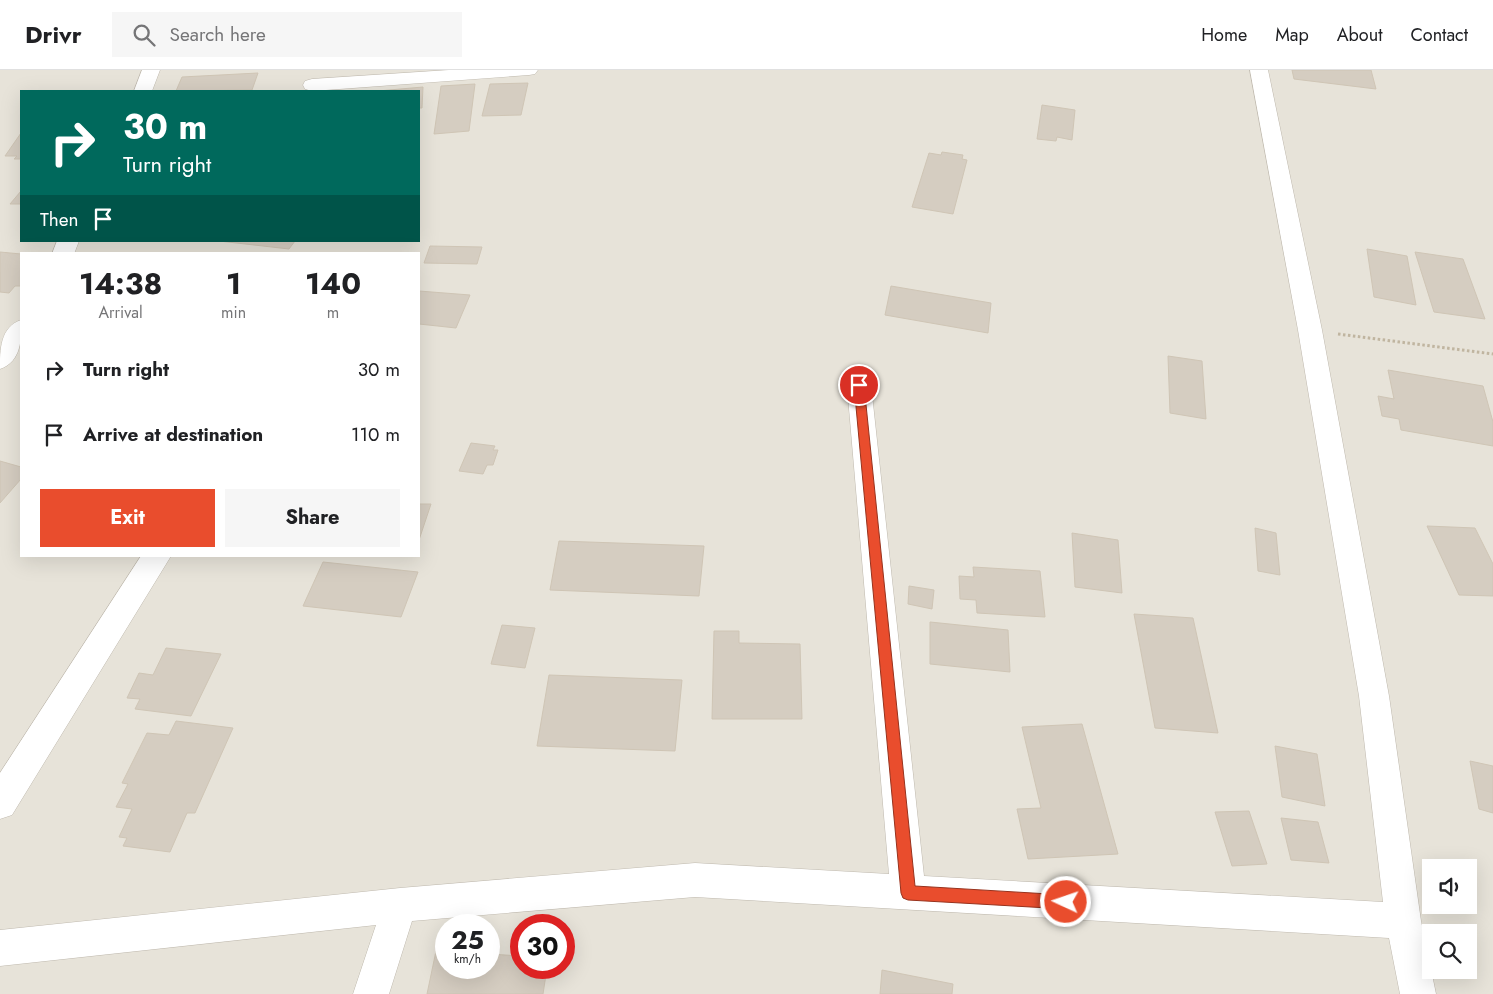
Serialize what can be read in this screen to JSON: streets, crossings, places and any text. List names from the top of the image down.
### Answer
{
  "page": {
    "header": "Drivr",
    "search": "Search here",
    "nav": [
      "Home",
      "Map",
      "About",
      "Contact"
    ],
    "turn": ["30 m", "Turn right"],
    "then": "Then",
    "eta": [
      "14:38",
      "Arrival",
      "1",
      "min",
      "140",
      "m"
    ],
    "list": [
      {
        "name": "Turn right",
        "value": "30 m"
      },
      {
        "name": "Arrive at destination",
        "value": "110 m"
      }
    ],
    "buttons": ["Exit", "Share"],
    "speed": "25 km/h",
    "limit": "30"
  }
}
